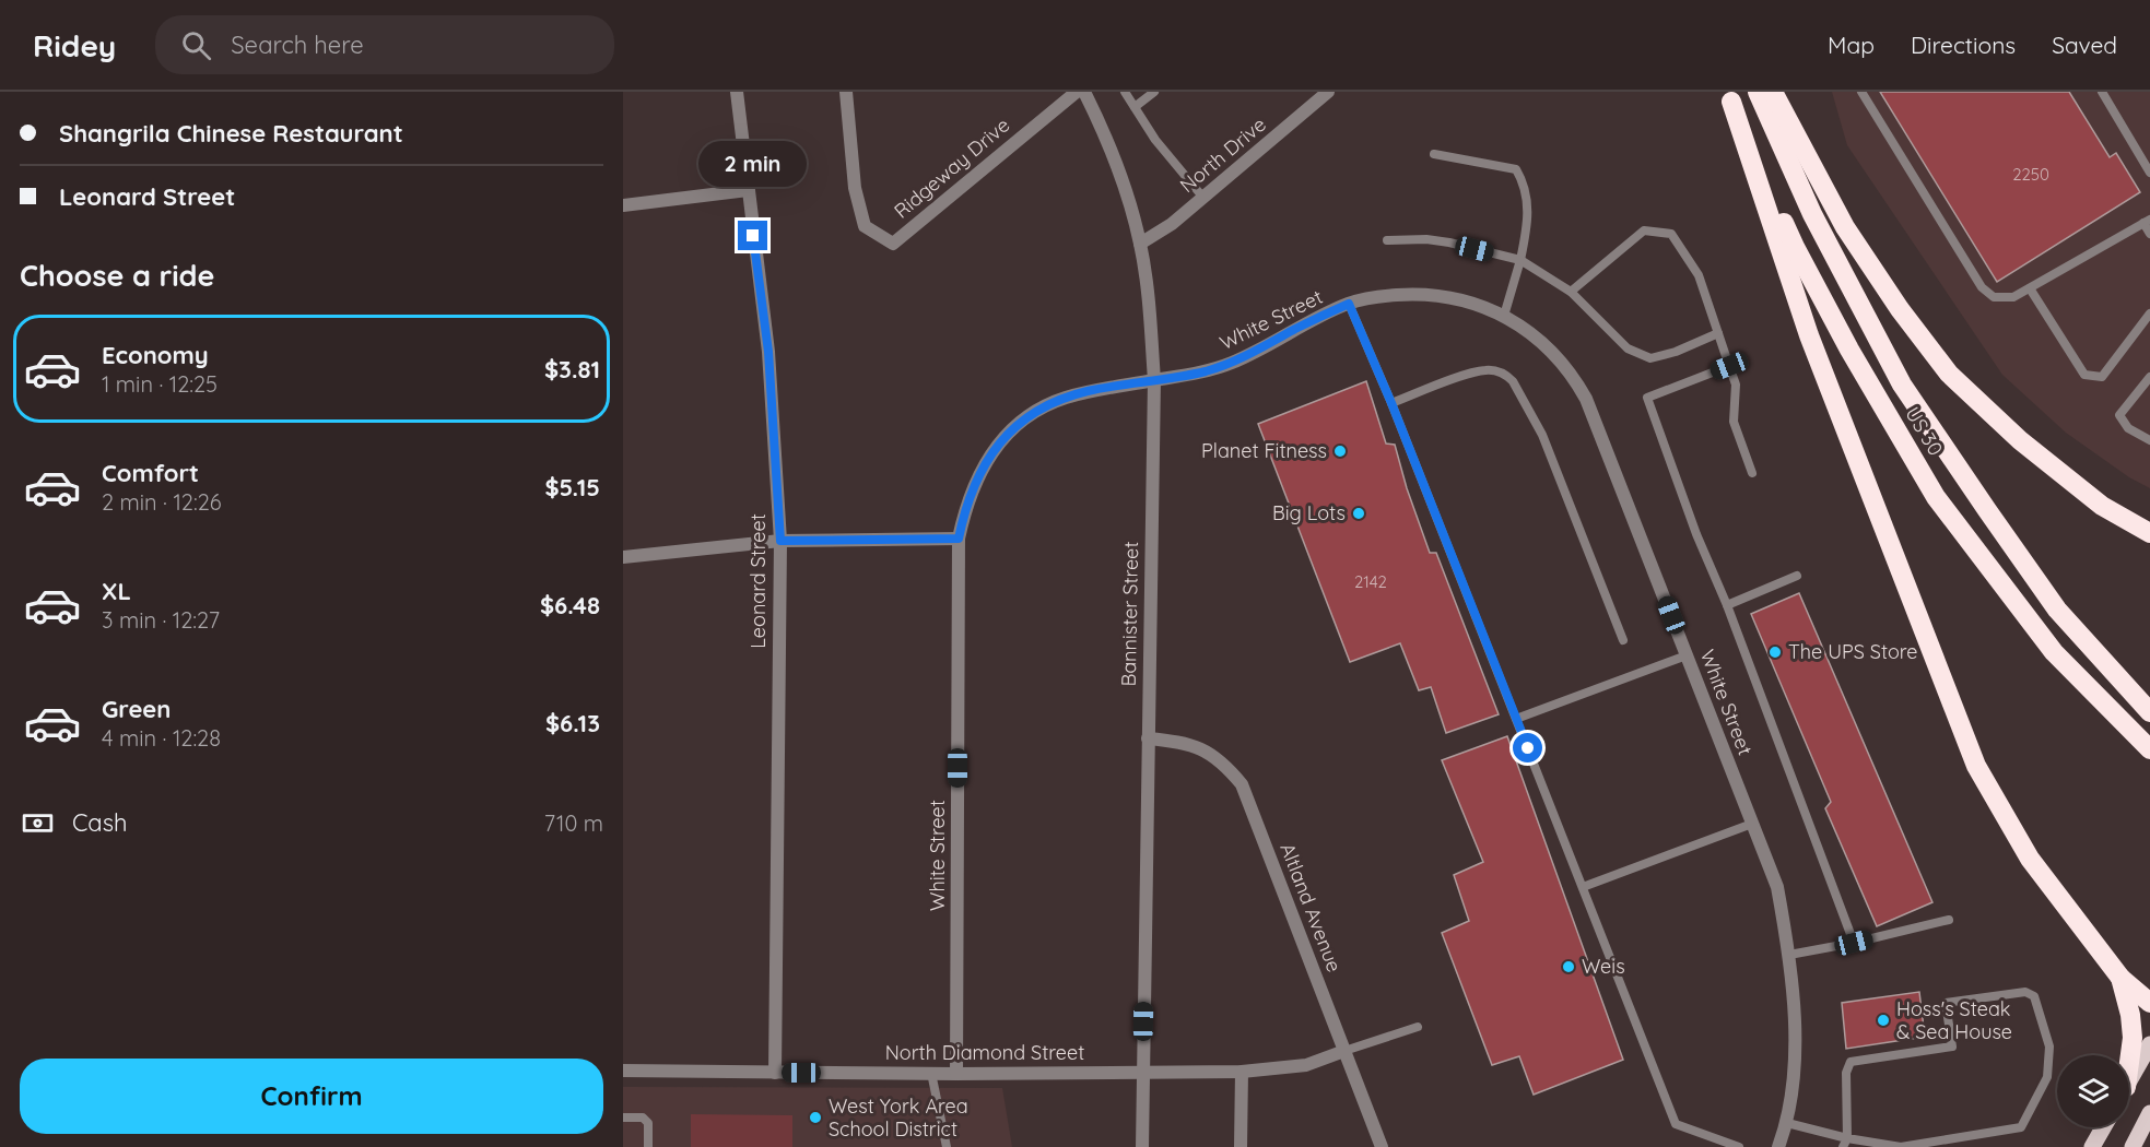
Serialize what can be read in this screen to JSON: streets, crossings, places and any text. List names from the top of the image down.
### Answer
{
  "streets": {
    "highway": ["US 30"],
    "street": [
      "North Drive",
      "Ridgeway Drive",
      "White Street",
      "Leonard Street",
      "Bannister Street",
      "Altland Avenue",
      "North Diamond Street"
    ]
  },
  "crossings": [
    ["North Drive", "Bannister Street"],
    ["White Street", "Bannister Street"],
    ["White Street", "North Diamond Street"],
    ["Leonard Street", "North Diamond Street"],
    ["Bannister Street", "Altland Avenue"],
    ["Bannister Street", "North Diamond Street"],
    ["Altland Avenue", "North Diamond Street"]
  ],
  "places": [
    "Planet Fitness",
    "Big Lots",
    "The UPS Store",
    "Weis",
    "Hoss's Steak & Sea House",
    "West York Area School District"
  ],
  "house_numbers": ["2250", "2142"],
  "page": {
    "header": "Ridey",
    "search": "Search here",
    "nav": ["Map", "Directions", "Saved"],
    "banner": ["Shangrila Chinese Restaurant", "Leonard Street"],
    "bubble": "2 min",
    "heading": "Choose a ride",
    "list": [
      {
        "name": "Economy",
        "note": "1 min · 12:25",
        "value": "$3.81"
      },
      {
        "name": "Comfort",
        "note": "2 min · 12:26",
        "value": "$5.15"
      },
      {
        "name": "XL",
        "note": "3 min · 12:27",
        "value": "$6.48"
      },
      {
        "name": "Green",
        "note": "4 min · 12:28",
        "value": "$6.13"
      }
    ],
    "pay": ["Cash", "710 m"],
    "buttons": "Confirm"
  }
}
